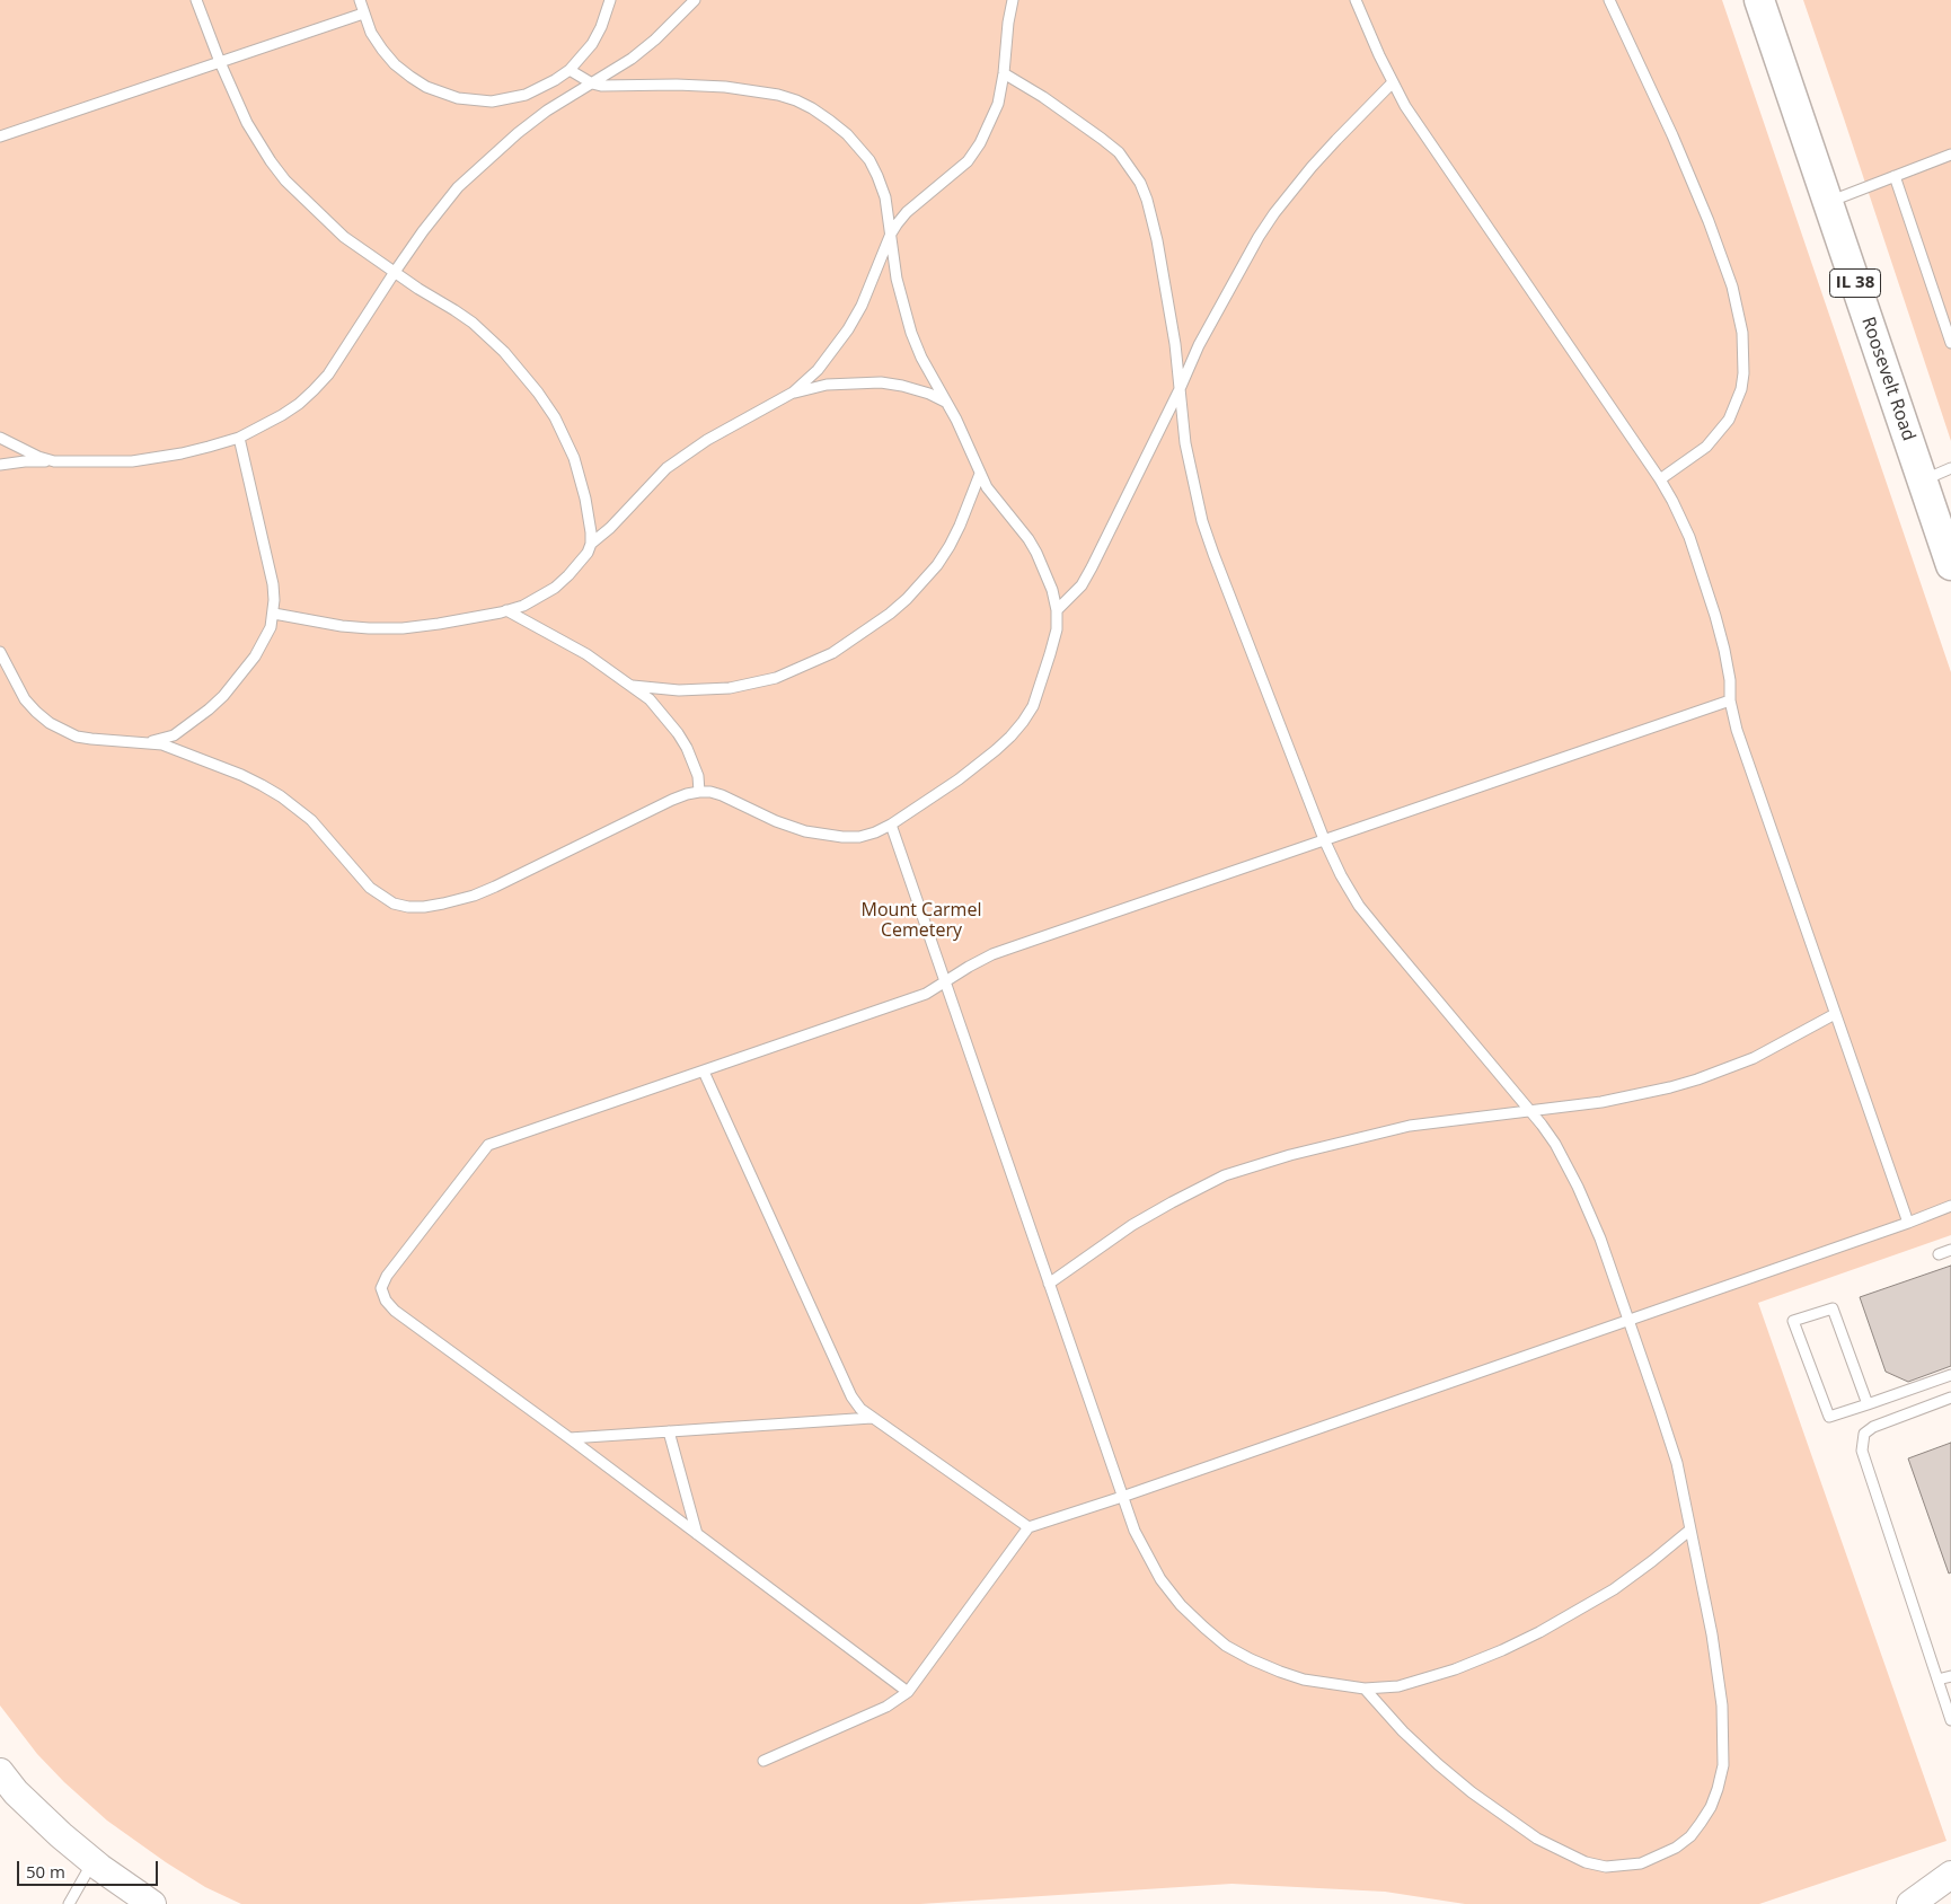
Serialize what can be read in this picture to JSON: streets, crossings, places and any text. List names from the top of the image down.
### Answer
{
  "streets": {
    "main road": ["IL 38", "Roosevelt Road"]
  },
  "parks": ["Mount Carmel Cemetery"],
  "scale_bar": "50 m"
}
